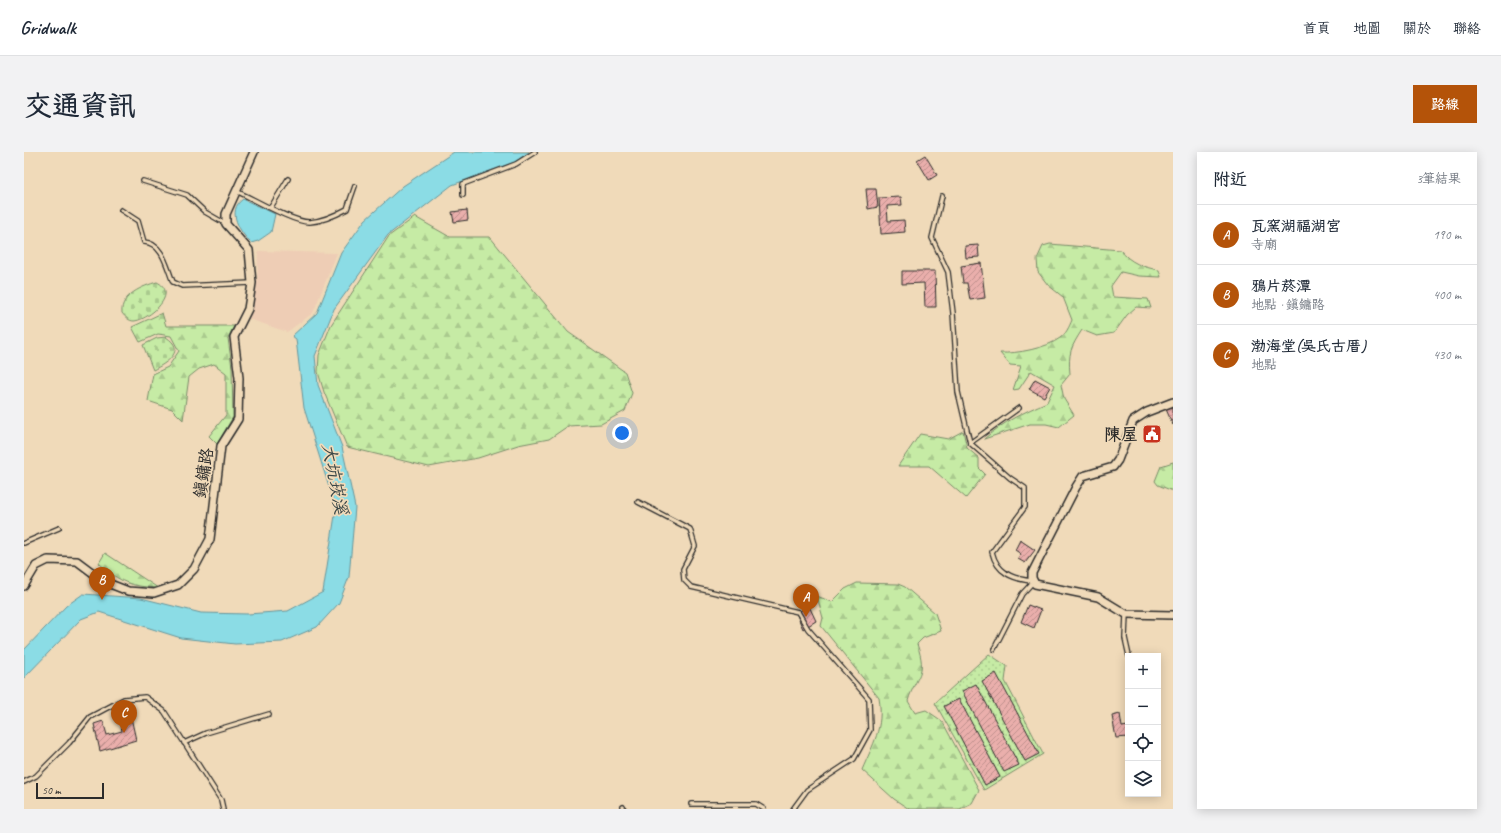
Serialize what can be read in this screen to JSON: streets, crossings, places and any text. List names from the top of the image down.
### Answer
{
  "streets": {
    "street": ["鎮鏞路"]
  },
  "water": ["大坑崁溪"],
  "places": {
    "public building": ["陳屋"]
  },
  "scale_bar": "50 m",
  "page": {
    "header": "Gridwalk",
    "nav": [
      "首頁",
      "地圖",
      "關於",
      "聯絡"
    ],
    "buttons": "路線",
    "title": "交通資訊",
    "heading": ["附近", "3筆結果"],
    "list": [
      {
        "mark": "A",
        "name": "瓦窯湖福湖宮",
        "note": "寺廟",
        "value": "190 m"
      },
      {
        "mark": "B",
        "name": "鴉片菸潭",
        "note": "地點 · 鎮鏞路",
        "value": "400 m"
      },
      {
        "mark": "C",
        "name": "渤海堂(吳氏古厝)",
        "note": "地點",
        "value": "430 m"
      }
    ],
    "pins": ["B", "A", "C"],
    "map_buttons": ["+", "−"],
    "scale": "50 m"
  }
}
